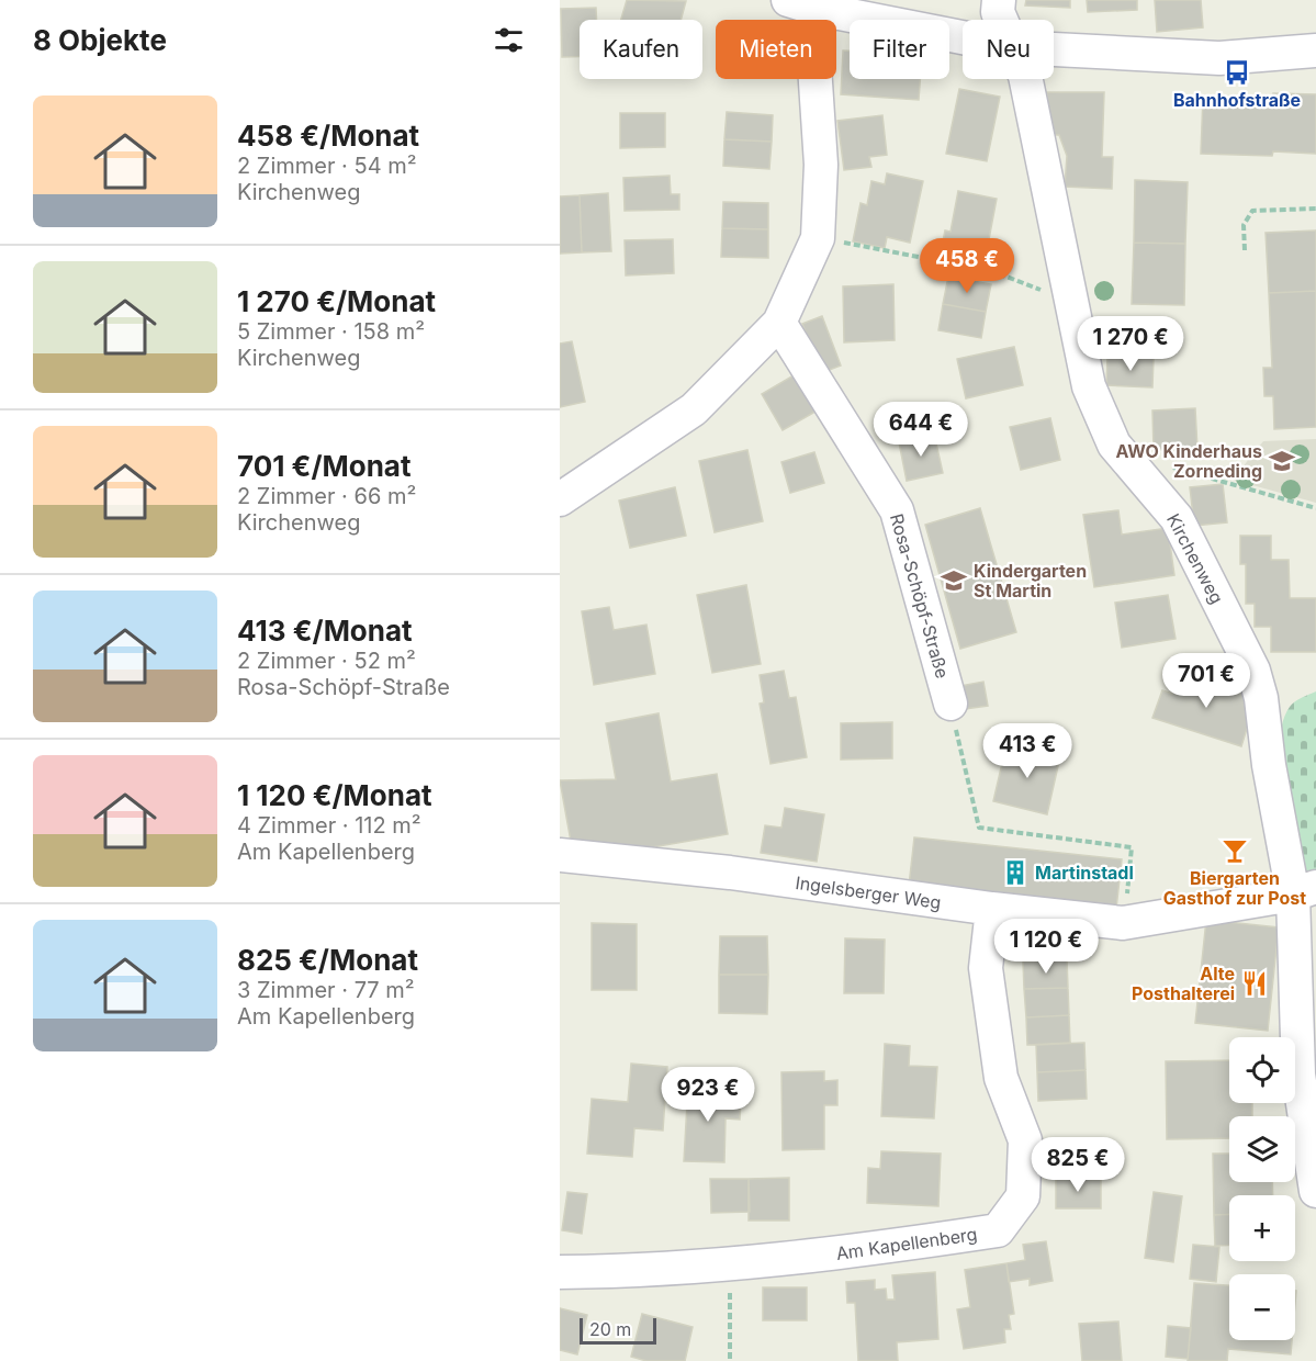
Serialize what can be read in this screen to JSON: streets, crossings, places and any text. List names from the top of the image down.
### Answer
{
  "streets": {
    "street": [
      "Kirchenweg",
      "Rosa-Schöpf-Straße",
      "Ingelsberger Weg",
      "Am Kapellenberg"
    ]
  },
  "crossings": [
    ["Kirchenweg", "Ingelsberger Weg"],
    ["Ingelsberger Weg", "Am Kapellenberg"]
  ],
  "places": {
    "bus stop": ["Bahnhofstraße"],
    "school or university": ["AWO Kinderhaus Zorneding", "Kindergarten St Martin"],
    "bar": ["Biergarten Gasthof zur Post"],
    "building": ["Martinstadl"],
    "restaurant": ["Alte Posthalterei"]
  },
  "scale_bar": "20 m",
  "page": {
    "heading": "8 Objekte",
    "chip": [
      "Kaufen",
      "Mieten",
      "Filter",
      "Neu"
    ],
    "list": [
      {
        "name": "458 €/Monat",
        "note": "2 Zimmer · 54 m² · Kirchenweg"
      },
      {
        "name": "1 270 €/Monat",
        "note": "5 Zimmer · 158 m² · Kirchenweg"
      },
      {
        "name": "701 €/Monat",
        "note": "2 Zimmer · 66 m² · Kirchenweg"
      },
      {
        "name": "413 €/Monat",
        "note": "2 Zimmer · 52 m² · Rosa-Schöpf-Straße"
      },
      {
        "name": "1 120 €/Monat",
        "note": "4 Zimmer · 112 m² · Am Kapellenberg"
      },
      {
        "name": "825 €/Monat",
        "note": "3 Zimmer · 77 m² · Am Kapellenberg"
      }
    ],
    "price": [
      "458 €",
      "1 270 €",
      "644 €",
      "701 €",
      "413 €",
      "1 120 €",
      "923 €",
      "825 €"
    ],
    "map_buttons": ["+", "−"],
    "scale": "20 m"
  }
}
